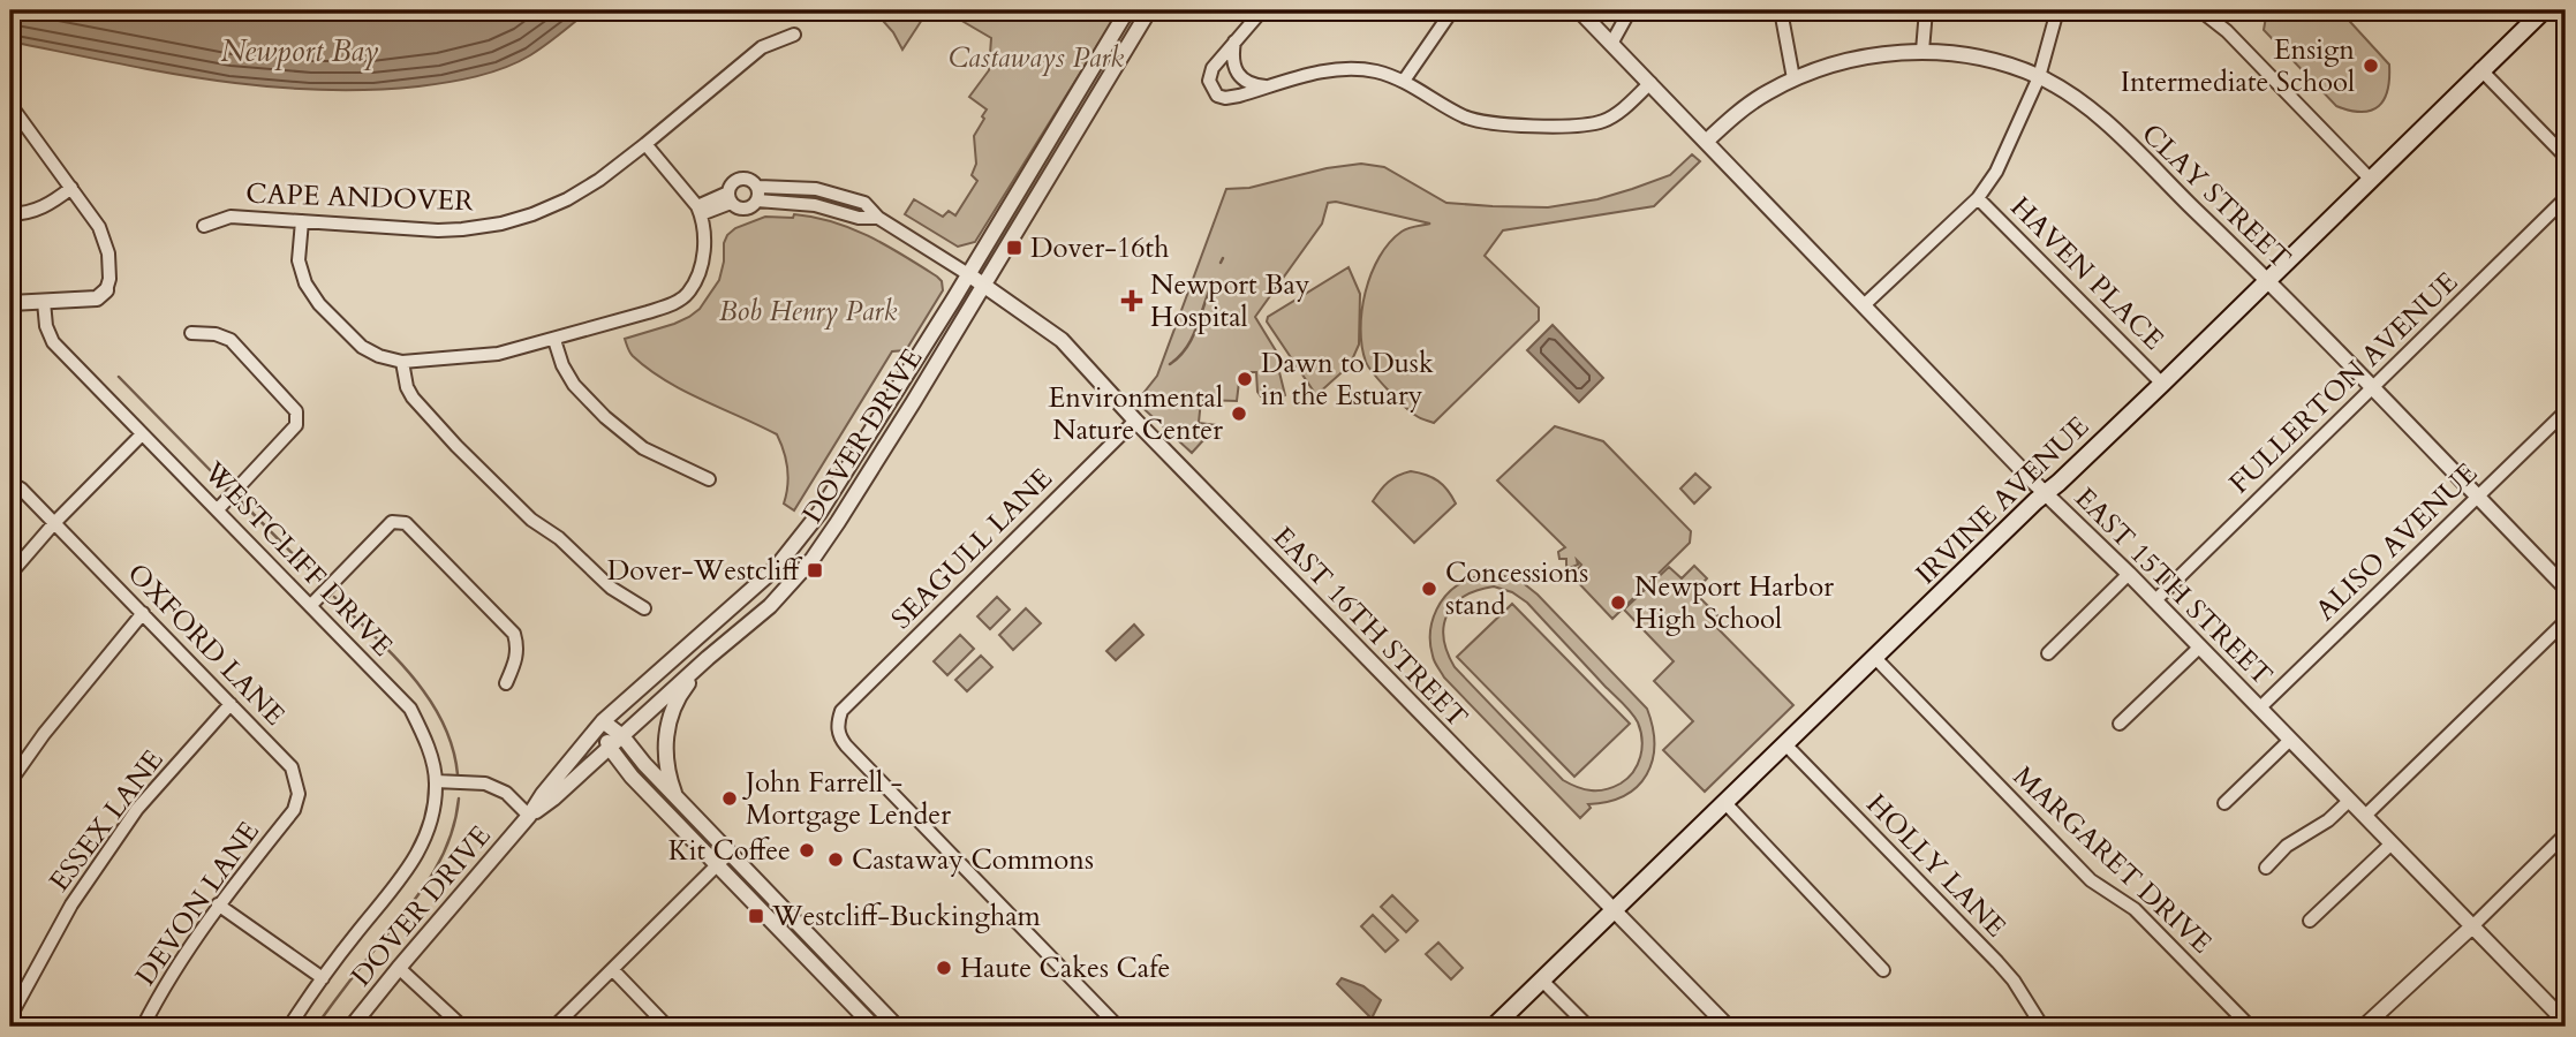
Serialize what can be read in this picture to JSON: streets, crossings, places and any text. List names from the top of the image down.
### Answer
{
  "streets": {
    "main road": ["IRVINE AVENUE"],
    "street": [
      "CLAY STREET",
      "CAPE ANDOVER",
      "HAVEN PLACE",
      "FULLERTON AVENUE",
      "DOVER DRIVE",
      "ALISO AVENUE",
      "SEAGULL LANE",
      "WESTCLIFF DRIVE",
      "EAST 15TH STREET",
      "EAST 16TH STREET",
      "OXFORD LANE",
      "ESSEX LANE",
      "MARGARET DRIVE",
      "HOLLY LANE",
      "DEVON LANE"
    ]
  },
  "crossings": [
    ["CLAY STREET", "FULLERTON AVENUE"],
    ["CLAY STREET", "IRVINE AVENUE"],
    ["CLAY STREET", "ALISO AVENUE"],
    ["CLAY STREET", "EAST 15TH STREET"],
    ["HAVEN PLACE", "IRVINE AVENUE"],
    ["FULLERTON AVENUE", "EAST 15TH STREET"],
    ["DOVER DRIVE", "WESTCLIFF DRIVE"],
    ["DOVER DRIVE", "EAST 16TH STREET"],
    ["IRVINE AVENUE", "EAST 15TH STREET"],
    ["IRVINE AVENUE", "EAST 16TH STREET"],
    ["IRVINE AVENUE", "MARGARET DRIVE"],
    ["IRVINE AVENUE", "HOLLY LANE"],
    ["ALISO AVENUE", "EAST 15TH STREET"],
    ["SEAGULL LANE", "EAST 16TH STREET"],
    ["OXFORD LANE", "ESSEX LANE"],
    ["OXFORD LANE", "DEVON LANE"]
  ],
  "water": ["Newport Bay"],
  "parks": ["Castaways Park", "Bob Henry Park"],
  "places": {
    "other": [
      "Ensign Intermediate School",
      "Dawn to Dusk in the Estuary",
      "Environmental Nature Center",
      "Concessions stand",
      "Newport Harbor High School",
      "John Farrell - Mortgage Lender",
      "Kit Coffee",
      "Castaway Commons",
      "Haute Cakes Cafe"
    ],
    "transit": ["Dover-16th", "Dover-Westcliff", "Westcliff-Buckingham"],
    "health": ["Newport Bay Hospital"]
  }
}
